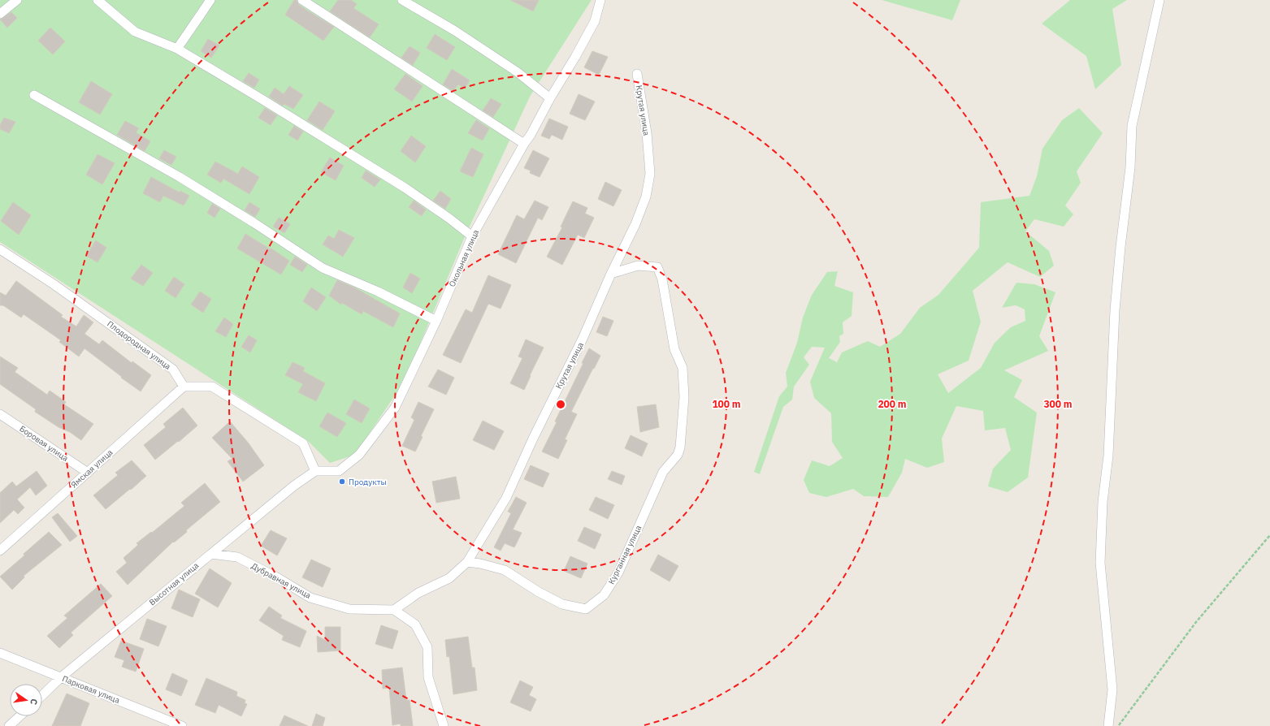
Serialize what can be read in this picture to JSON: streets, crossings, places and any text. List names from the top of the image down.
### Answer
{
  "streets": {
    "street": [
      "Крутая улица",
      "Окольная улица",
      "Плодородная улица",
      "Боровая улица",
      "Ямская улица",
      "Курганная улица",
      "Дубравная улица",
      "Высотная улица",
      "Парковая улица"
    ]
  },
  "crossings": [
    ["Крутая улица", "Курганная улица"],
    ["Крутая улица", "Дубравная улица"],
    ["Окольная улица", "Высотная улица"],
    ["Плодородная улица", "Ямская улица"],
    ["Боровая улица", "Ямская улица"],
    ["Дубравная улица", "Высотная улица"],
    ["Высотная улица", "Парковая улица"]
  ],
  "places": ["Продукты"],
  "north": "right",
  "rings": ["100 m", "200 m", "300 m"]
}
